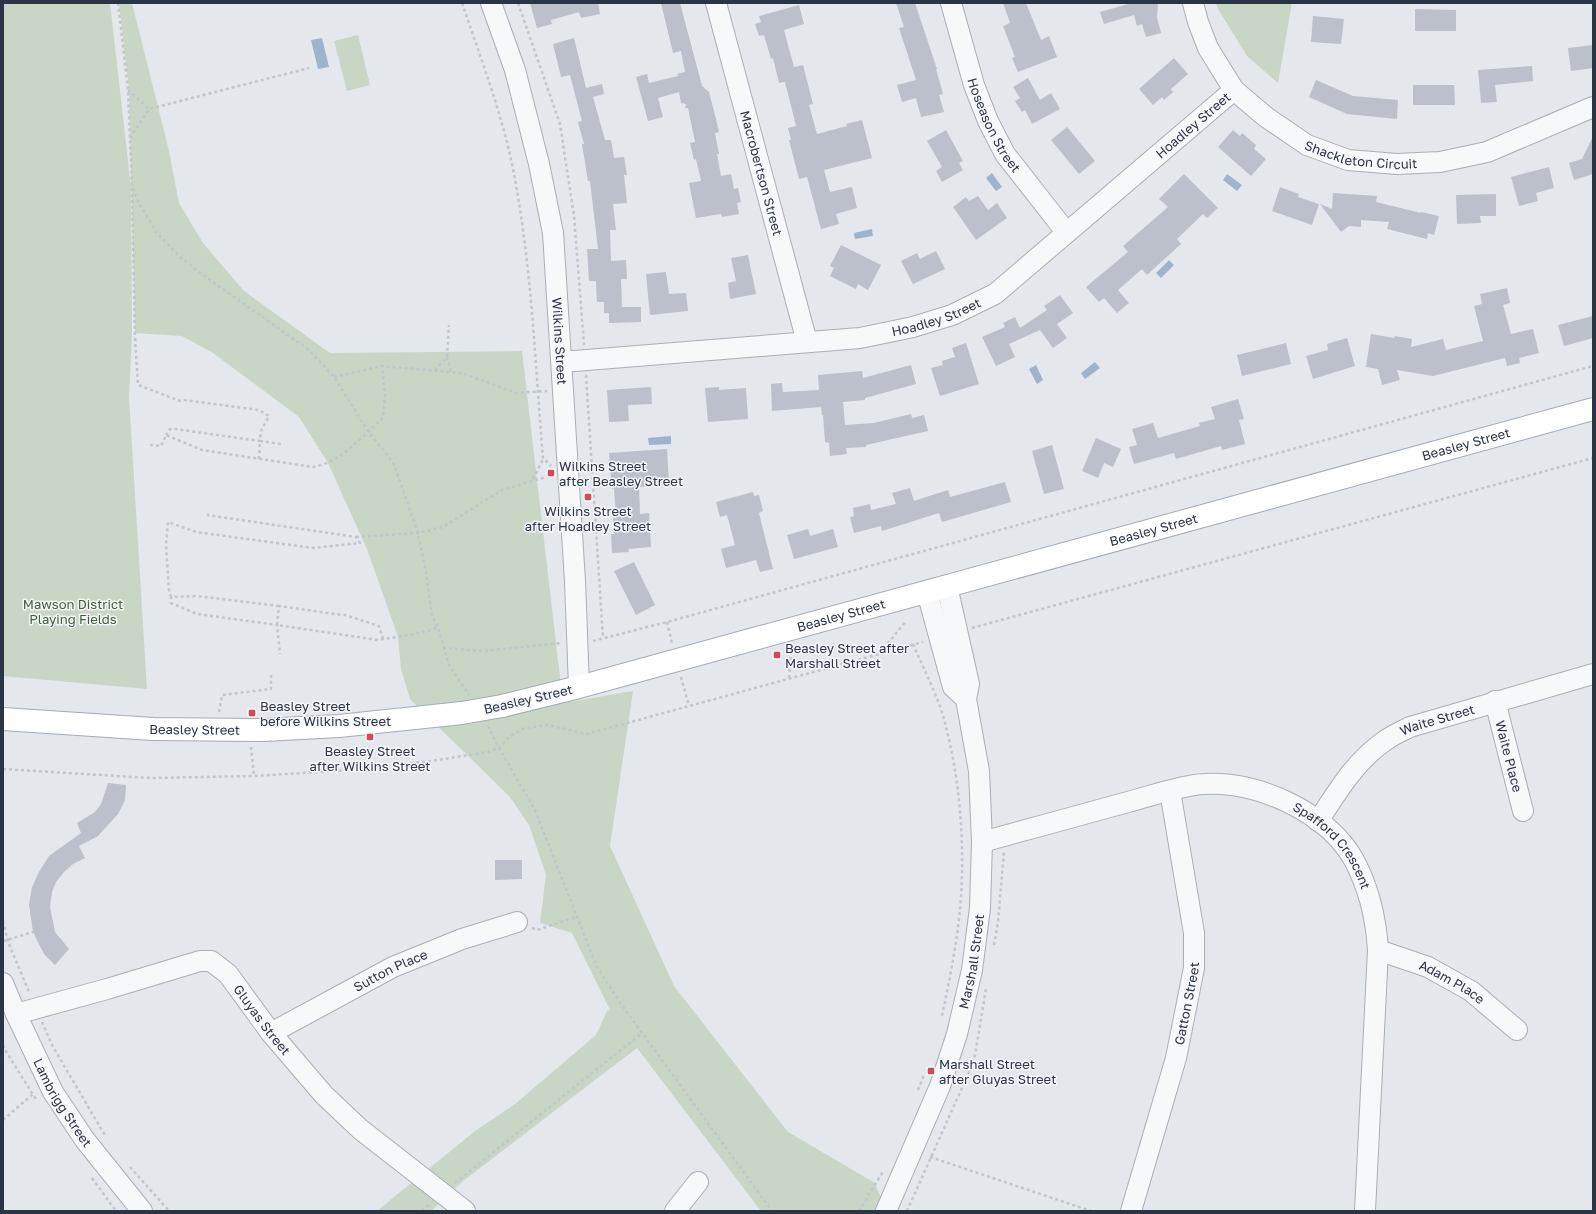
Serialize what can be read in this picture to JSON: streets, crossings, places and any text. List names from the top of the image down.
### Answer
{
  "streets": {
    "main road": ["Beasley Street"],
    "street": [
      "Hoseason Street",
      "Hoadley Street",
      "Shackleton Circuit",
      "Macrobertson Street",
      "Wilkins Street",
      "Waite Street",
      "Waite Place",
      "Spafford Crescent",
      "Marshall Street",
      "Sutton Place",
      "Adam Place",
      "Gatton Street",
      "Gluyas Street",
      "Lambrigg Street"
    ]
  },
  "crossings": [
    ["Hoseason Street", "Hoadley Street"],
    ["Hoadley Street", "Shackleton Circuit"],
    ["Hoadley Street", "Macrobertson Street"],
    ["Hoadley Street", "Wilkins Street"],
    ["Wilkins Street", "Beasley Street"],
    ["Beasley Street", "Marshall Street"],
    ["Waite Street", "Waite Place"],
    ["Waite Street", "Spafford Crescent"],
    ["Spafford Crescent", "Marshall Street"],
    ["Spafford Crescent", "Adam Place"],
    ["Spafford Crescent", "Gatton Street"],
    ["Sutton Place", "Gluyas Street"],
    ["Gluyas Street", "Lambrigg Street"]
  ],
  "parks": ["Mawson District Playing Fields"],
  "places": {
    "transit": [
      "Wilkins Street after Beasley Street",
      "Wilkins Street after Hoadley Street",
      "Beasley Street after Marshall Street",
      "Beasley Street before Wilkins Street",
      "Beasley Street after Wilkins Street",
      "Marshall Street after Gluyas Street"
    ]
  }
}
